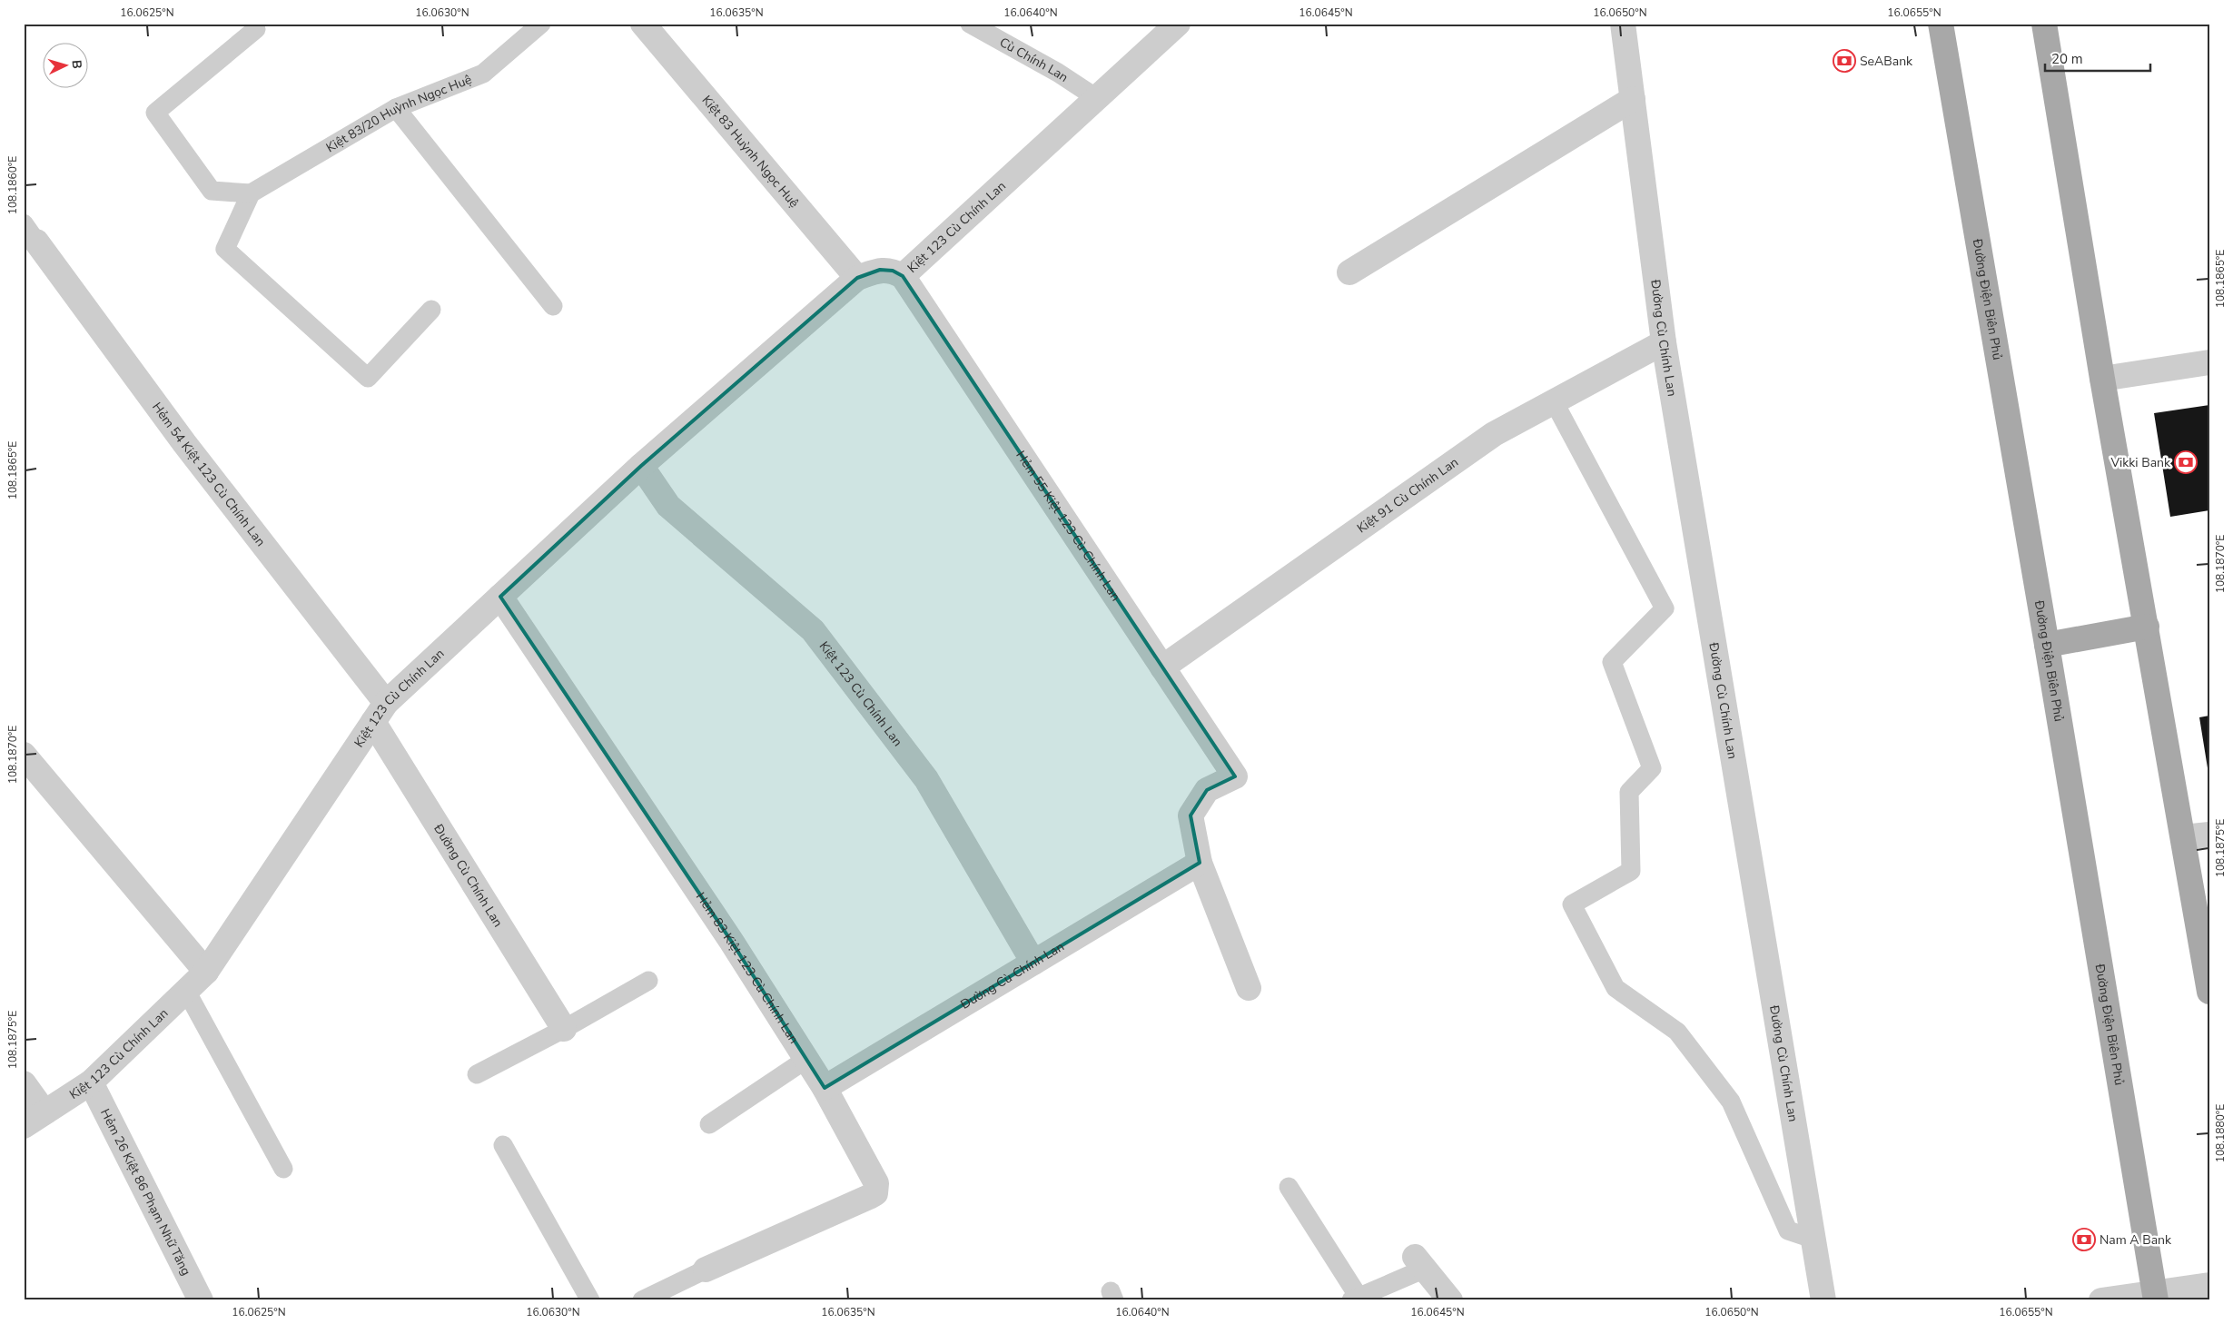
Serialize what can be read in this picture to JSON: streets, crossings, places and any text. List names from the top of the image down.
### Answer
{
  "streets": {
    "main road": ["Đường Điện Biên Phủ"],
    "street": [
      "Kiệt 83 Huỳnh Ngọc Huệ",
      "Kiệt 123 Cù Chính Lan",
      "Đường Cù Chính Lan",
      "Hẻm 54 Kiệt 123 Cù Chính Lan",
      "Kiệt 91 Cù Chính Lan",
      "Hẻm 55 Kiệt 123 Cù Chính Lan",
      "Hẻm 83 Kiệt 123 Cù Chính Lan",
      "Hẻm 26 Kiệt 86 Phạm Nhữ Tăng"
    ],
    "lane": ["Cù Chính Lan", "Kiệt 83/20 Huỳnh Ngọc Huệ"]
  },
  "crossings": [
    ["Cù Chính Lan", "Kiệt 123 Cù Chính Lan"],
    ["Kiệt 83 Huỳnh Ngọc Huệ", "Kiệt 123 Cù Chính Lan"],
    ["Kiệt 123 Cù Chính Lan", "Đường Cù Chính Lan"],
    ["Kiệt 123 Cù Chính Lan", "Hẻm 54 Kiệt 123 Cù Chính Lan"],
    ["Kiệt 123 Cù Chính Lan", "Hẻm 55 Kiệt 123 Cù Chính Lan"],
    ["Kiệt 123 Cù Chính Lan", "Hẻm 83 Kiệt 123 Cù Chính Lan"],
    ["Kiệt 123 Cù Chính Lan", "Hẻm 26 Kiệt 86 Phạm Nhữ Tăng"],
    ["Đường Cù Chính Lan", "Hẻm 54 Kiệt 123 Cù Chính Lan"],
    ["Đường Cù Chính Lan", "Kiệt 91 Cù Chính Lan"],
    ["Đường Cù Chính Lan", "Hẻm 55 Kiệt 123 Cù Chính Lan"],
    ["Đường Cù Chính Lan", "Hẻm 83 Kiệt 123 Cù Chính Lan"],
    ["Kiệt 91 Cù Chính Lan", "Hẻm 55 Kiệt 123 Cù Chính Lan"]
  ],
  "places": {
    "bank": ["SeABank", "Vikki Bank", "Nam A Bank"]
  },
  "scale_bar": "20 m",
  "north": "right",
  "coordinates": [
    "16.0625°N",
    "16.0630°N",
    "16.0635°N",
    "16.0640°N",
    "16.0645°N",
    "16.0650°N",
    "16.0655°N",
    "108.1860°E",
    "108.1865°E",
    "108.1870°E",
    "108.1875°E",
    "108.1880°E"
  ]
}
